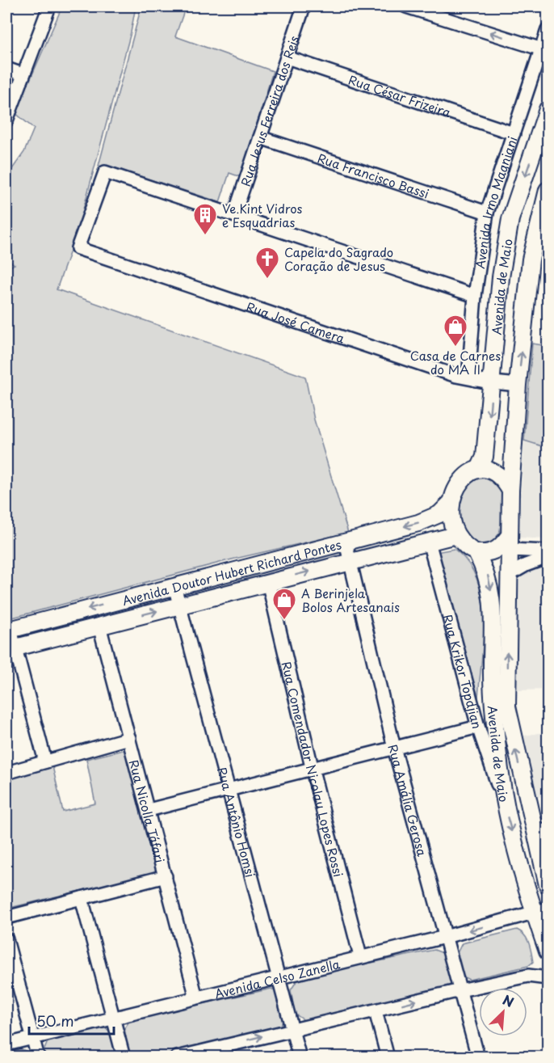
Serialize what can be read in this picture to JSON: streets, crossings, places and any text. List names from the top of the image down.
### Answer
{
  "streets": {
    "main road": ["Avenida de Maio", "Avenida Doutor Hubert Richard Pontes"],
    "street": [
      "Rua César Frizeira",
      "Rua Jesus Ferreira dos Reis",
      "Rua Francisco Bassi",
      "Avenida Irmo Magniani",
      "Rua José Camera",
      "Rua Krikor Topdjian",
      "Rua Comendador Nicolau Lopes Rossi",
      "Rua Amália Gerosa",
      "Rua Nicolla Táfari",
      "Rua Antônio Homsi",
      "Avenida Celso Zanella"
    ]
  },
  "crossings": [
    ["Rua César Frizeira", "Rua Jesus Ferreira dos Reis"],
    ["Rua César Frizeira", "Avenida Irmo Magniani"],
    ["Rua Jesus Ferreira dos Reis", "Rua Francisco Bassi"],
    ["Rua Jesus Ferreira dos Reis", "Rua José Camera"],
    ["Rua Francisco Bassi", "Avenida Irmo Magniani"],
    ["Avenida Irmo Magniani", "Rua José Camera"],
    ["Avenida de Maio", "Rua José Camera"],
    ["Avenida de Maio", "Avenida Doutor Hubert Richard Pontes"],
    ["Avenida de Maio", "Rua Krikor Topdjian"],
    ["Avenida de Maio", "Avenida Celso Zanella"],
    ["Avenida Doutor Hubert Richard Pontes", "Rua Krikor Topdjian"],
    ["Avenida Doutor Hubert Richard Pontes", "Rua Comendador Nicolau Lopes Rossi"],
    ["Avenida Doutor Hubert Richard Pontes", "Rua Amália Gerosa"],
    ["Avenida Doutor Hubert Richard Pontes", "Rua Nicolla Táfari"],
    ["Avenida Doutor Hubert Richard Pontes", "Rua Antônio Homsi"],
    ["Rua Comendador Nicolau Lopes Rossi", "Avenida Celso Zanella"],
    ["Rua Amália Gerosa", "Avenida Celso Zanella"],
    ["Rua Nicolla Táfari", "Avenida Celso Zanella"],
    ["Rua Antônio Homsi", "Avenida Celso Zanella"]
  ],
  "places": {
    "building": ["Ve.Kint Vidros e Esquadrias"],
    "church": ["Capela do Sagrado Coração de Jesus"],
    "shop": ["Casa de Carnes do MA II", "A Berinjela Bolos Artesanais"]
  },
  "scale_bar": "50 m",
  "north": "top right"
}
